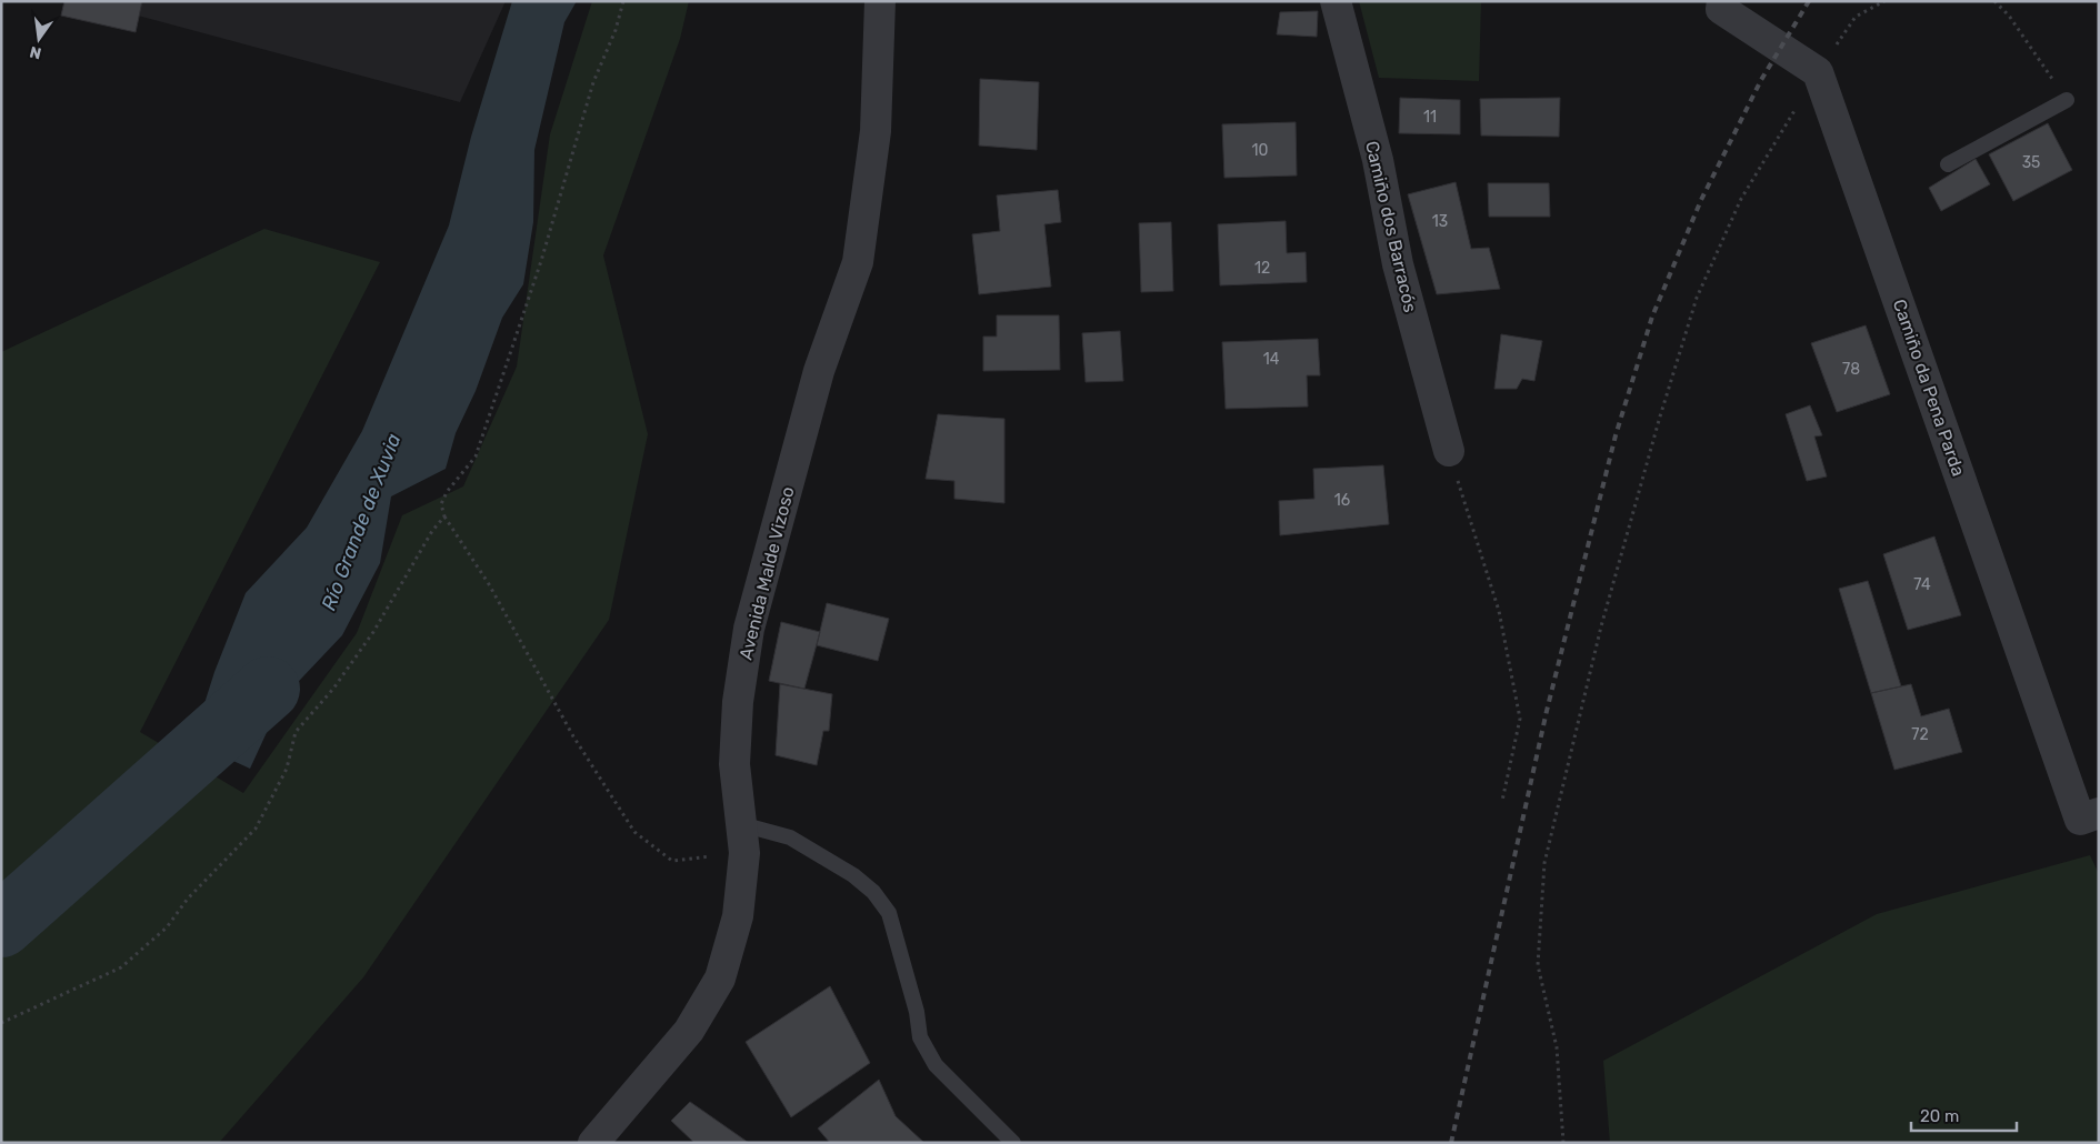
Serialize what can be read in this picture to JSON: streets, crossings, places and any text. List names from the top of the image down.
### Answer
{
  "streets": {
    "street": ["Camiño dos Barracós", "Camiño da Pena Parda", "Avenida Malde Vizoso"]
  },
  "water": ["Río Grande de Xuvia"],
  "house_numbers": [
    "11",
    "10",
    "35",
    "13",
    "12",
    "14",
    "78",
    "16",
    "74",
    "72"
  ],
  "scale_bar": "20 m",
  "north": "bottom"
}
